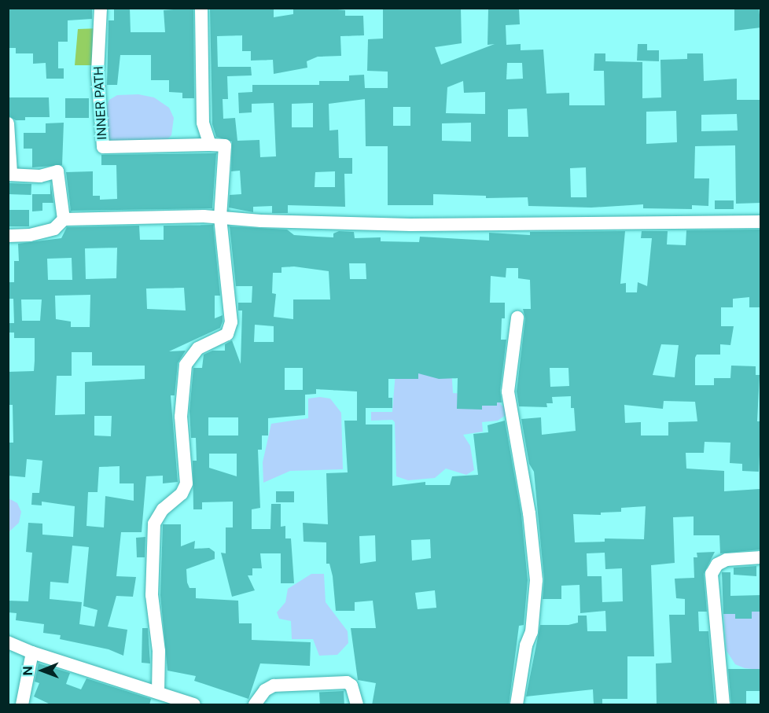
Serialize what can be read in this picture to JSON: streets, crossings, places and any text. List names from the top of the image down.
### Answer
{
  "streets": {
    "street": ["INNER PATH"]
  },
  "north": "left"
}
